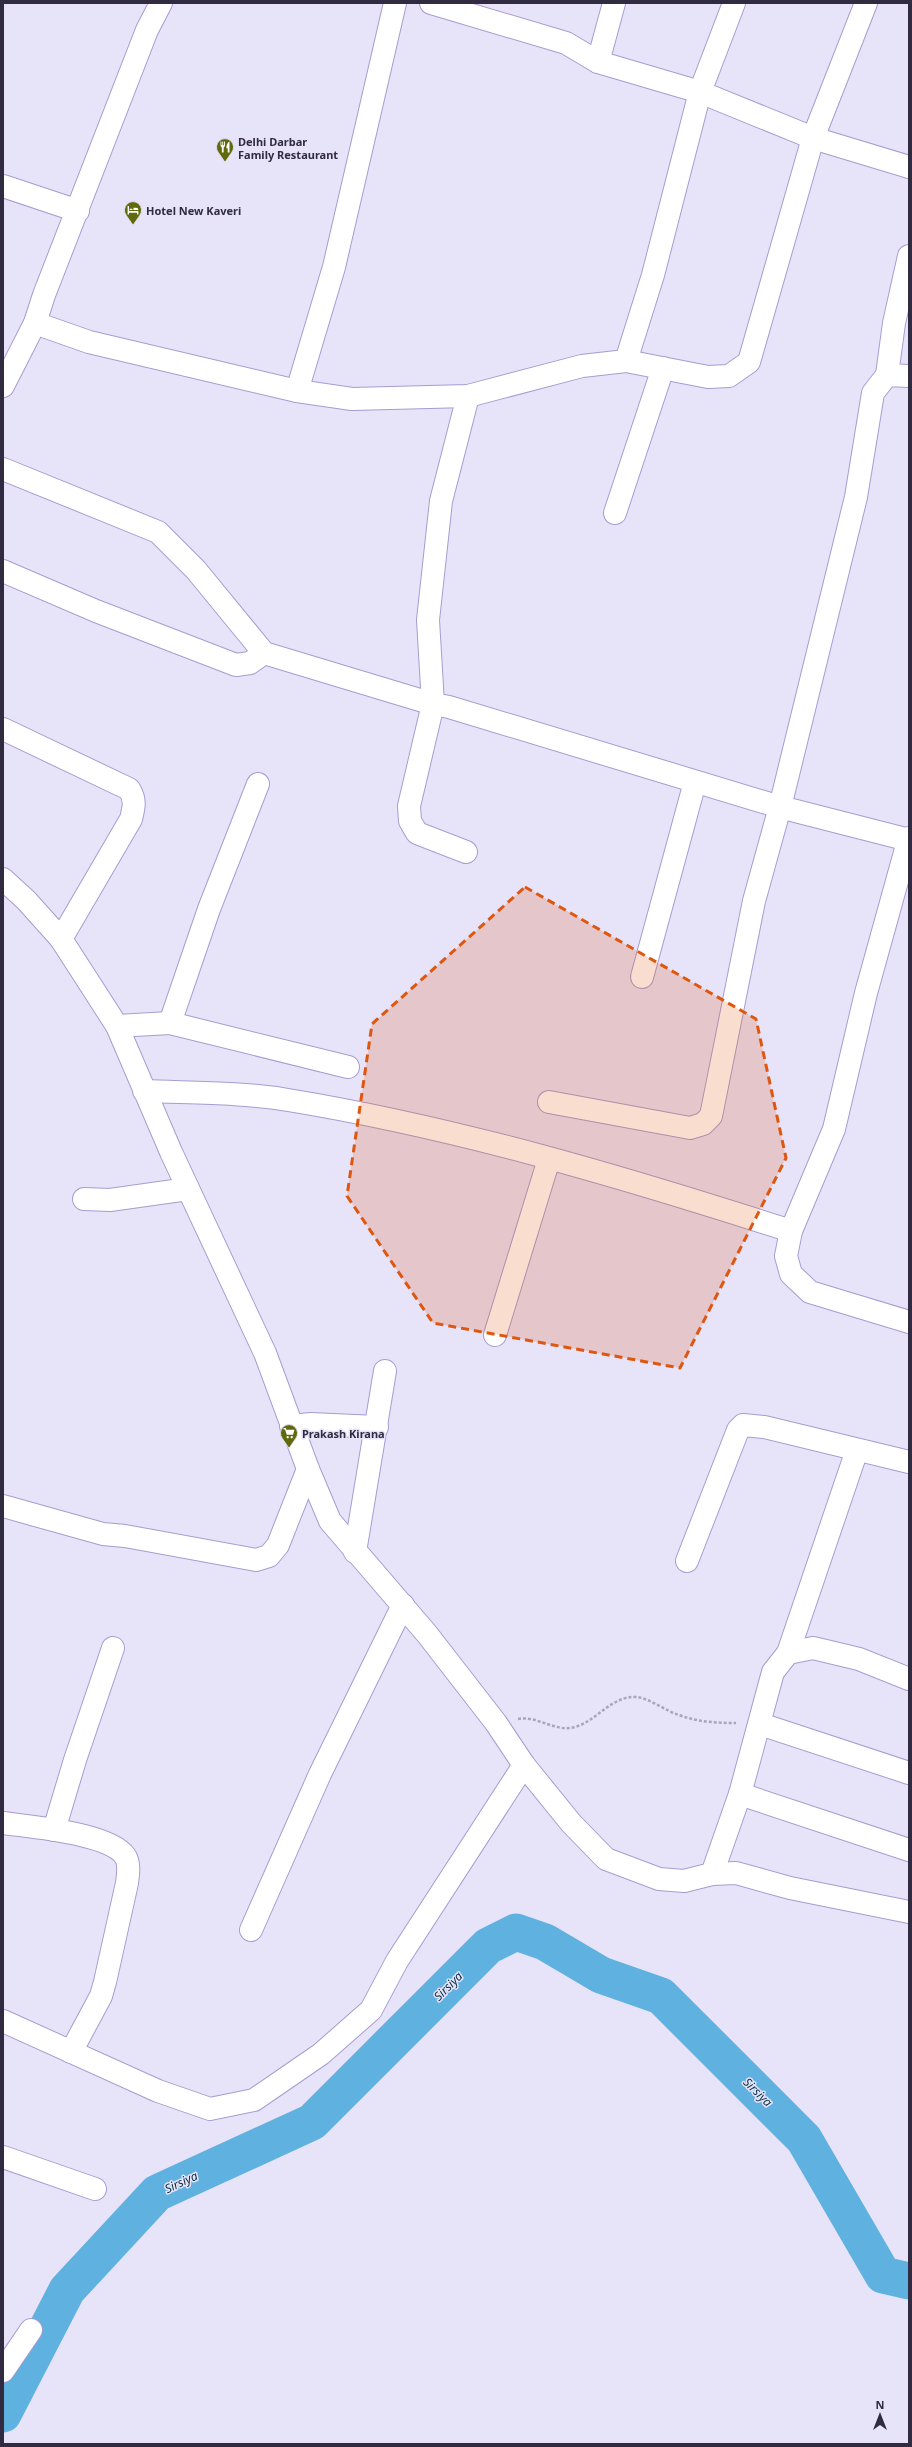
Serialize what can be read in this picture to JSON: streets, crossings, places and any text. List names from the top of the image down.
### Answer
{
  "water": ["Sirsiya"],
  "places": {
    "restaurant": ["Delhi Darbar Family Restaurant"],
    "hotel": ["Hotel New Kaveri"],
    "supermarket": ["Prakash Kirana"]
  },
  "north": "top"
}
